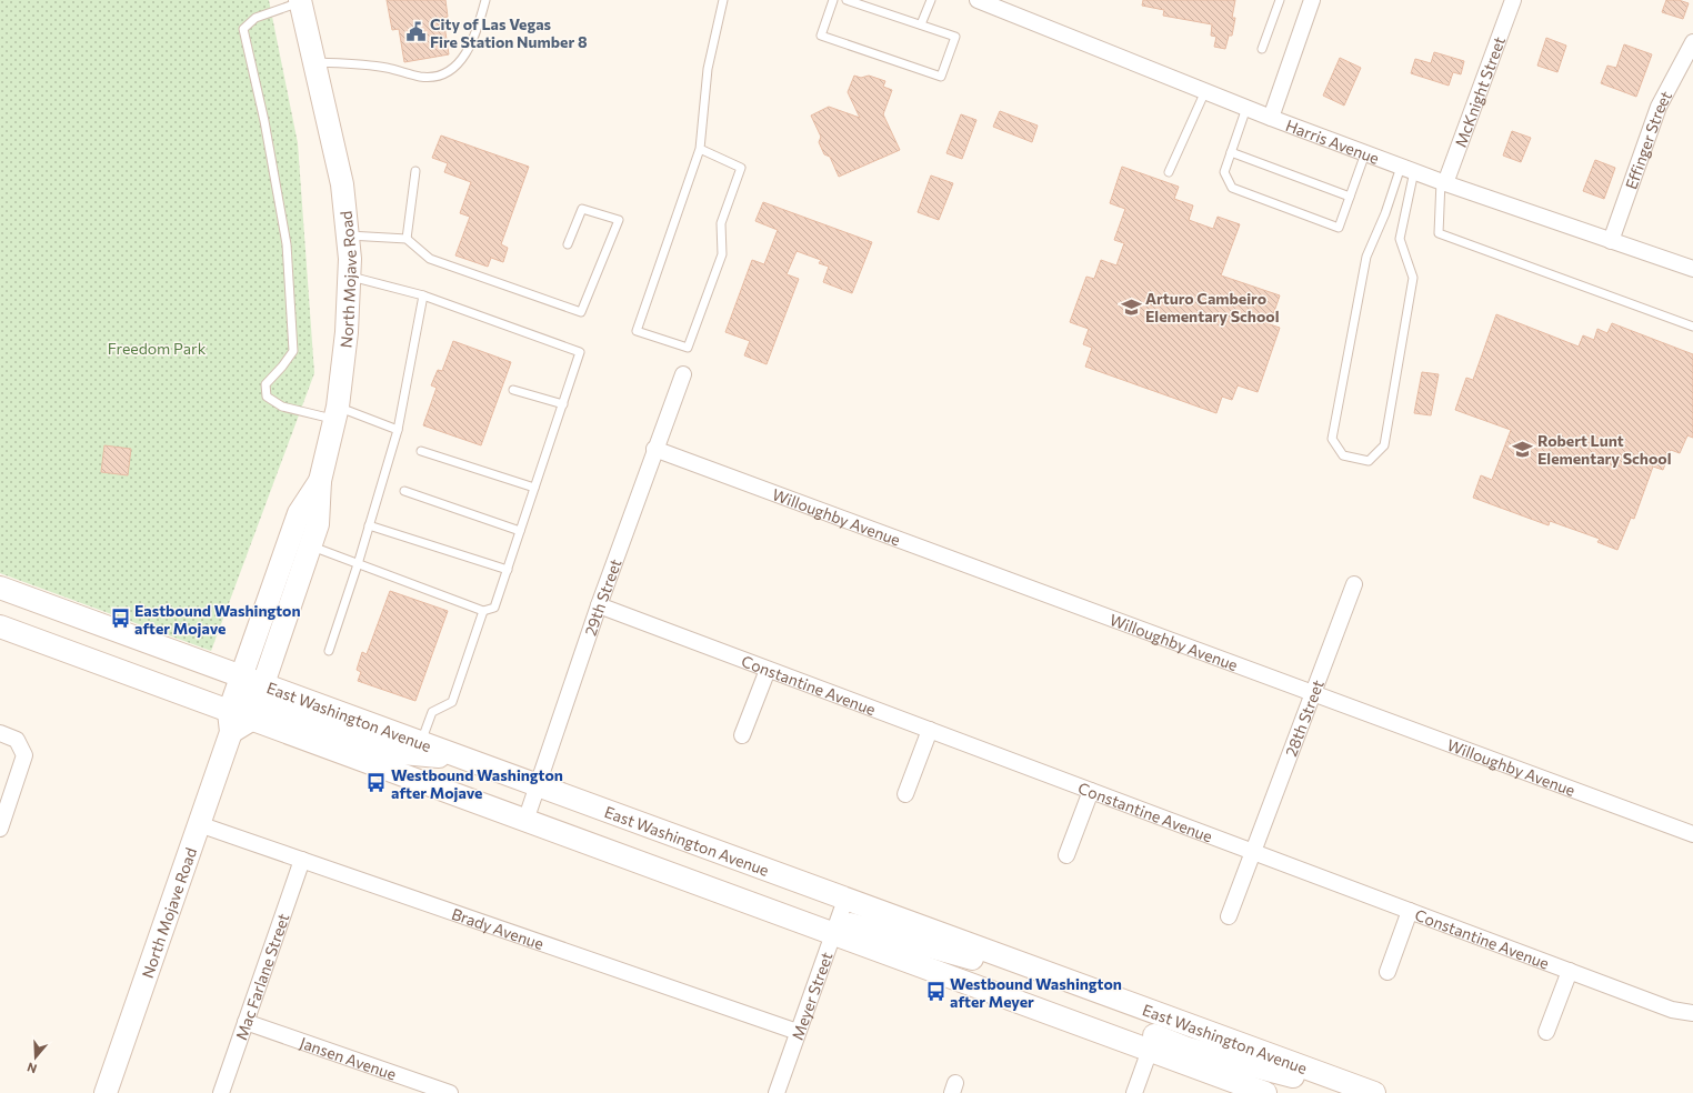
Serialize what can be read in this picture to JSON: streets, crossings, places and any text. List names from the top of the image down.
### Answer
{
  "streets": {
    "main road": ["North Mojave Road", "East Washington Avenue"],
    "street": [
      "McKnight Street",
      "Effinger Street",
      "Harris Avenue",
      "Willoughby Avenue",
      "29th Street",
      "Constantine Avenue",
      "28th Street",
      "Brady Avenue",
      "Mac Farlane Street",
      "Meyer Street",
      "Jansen Avenue"
    ]
  },
  "crossings": [
    ["McKnight Street", "Harris Avenue"],
    ["Effinger Street", "Harris Avenue"],
    ["North Mojave Road", "East Washington Avenue"],
    ["North Mojave Road", "Brady Avenue"],
    ["Willoughby Avenue", "29th Street"],
    ["Willoughby Avenue", "28th Street"],
    ["29th Street", "Constantine Avenue"],
    ["29th Street", "East Washington Avenue"],
    ["Constantine Avenue", "28th Street"],
    ["East Washington Avenue", "Meyer Street"],
    ["Brady Avenue", "Mac Farlane Street"],
    ["Brady Avenue", "Meyer Street"],
    ["Mac Farlane Street", "Jansen Avenue"]
  ],
  "parks": ["Freedom Park"],
  "places": {
    "public building": ["City of Las Vegas Fire Station Number 8"],
    "school or university": ["Arturo Cambeiro Elementary School", "Robert Lunt Elementary School"],
    "bus stop": ["Eastbound Washington after Mojave", "Westbound Washington after Mojave", "Westbound Washington after Meyer"]
  },
  "north": "bottom"
}
